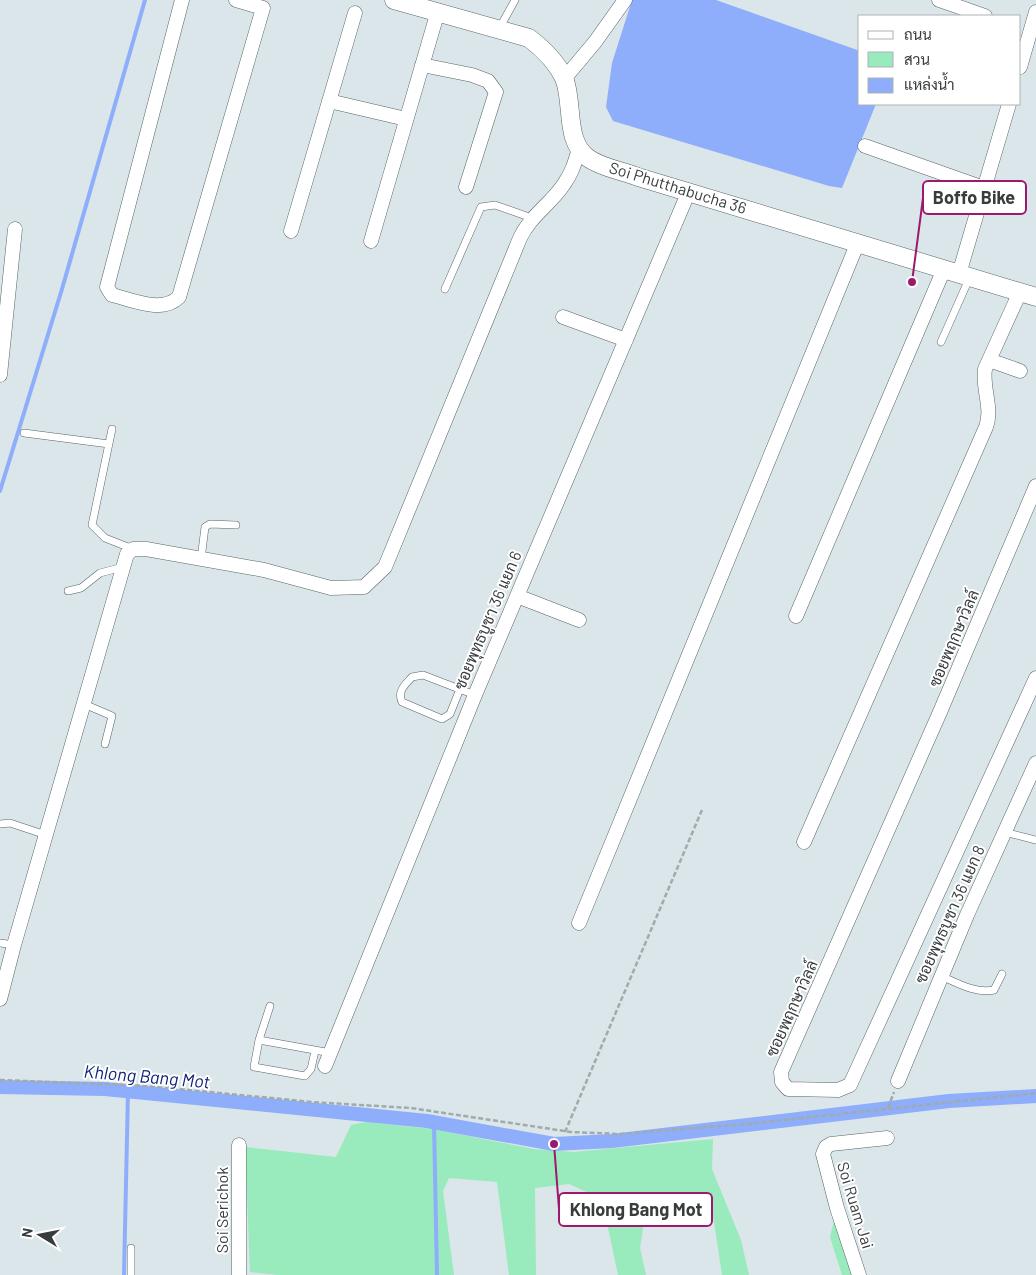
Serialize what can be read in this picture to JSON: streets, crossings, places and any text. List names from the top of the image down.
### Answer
{
  "streets": {
    "street": [
      "Soi Phutthabucha 36",
      "ซอยพุทธบูชา 36 แยก 6",
      "ซอยพฤกษาวิลล์",
      "ซอยพุทธบูชา 36 แยก 8",
      "Soi Ruam Jai",
      "Soi Serichok"
    ]
  },
  "crossings": [
    ["Soi Phutthabucha 36", "ซอยพุทธบูชา 36 แยก 6"]
  ],
  "water": ["Khlong Bang Mot"],
  "places": ["Boffo Bike", "Khlong Bang Mot"],
  "legend": ["ถนน", "สวน", "แหล่งน้ำ"],
  "north": "left"
}
